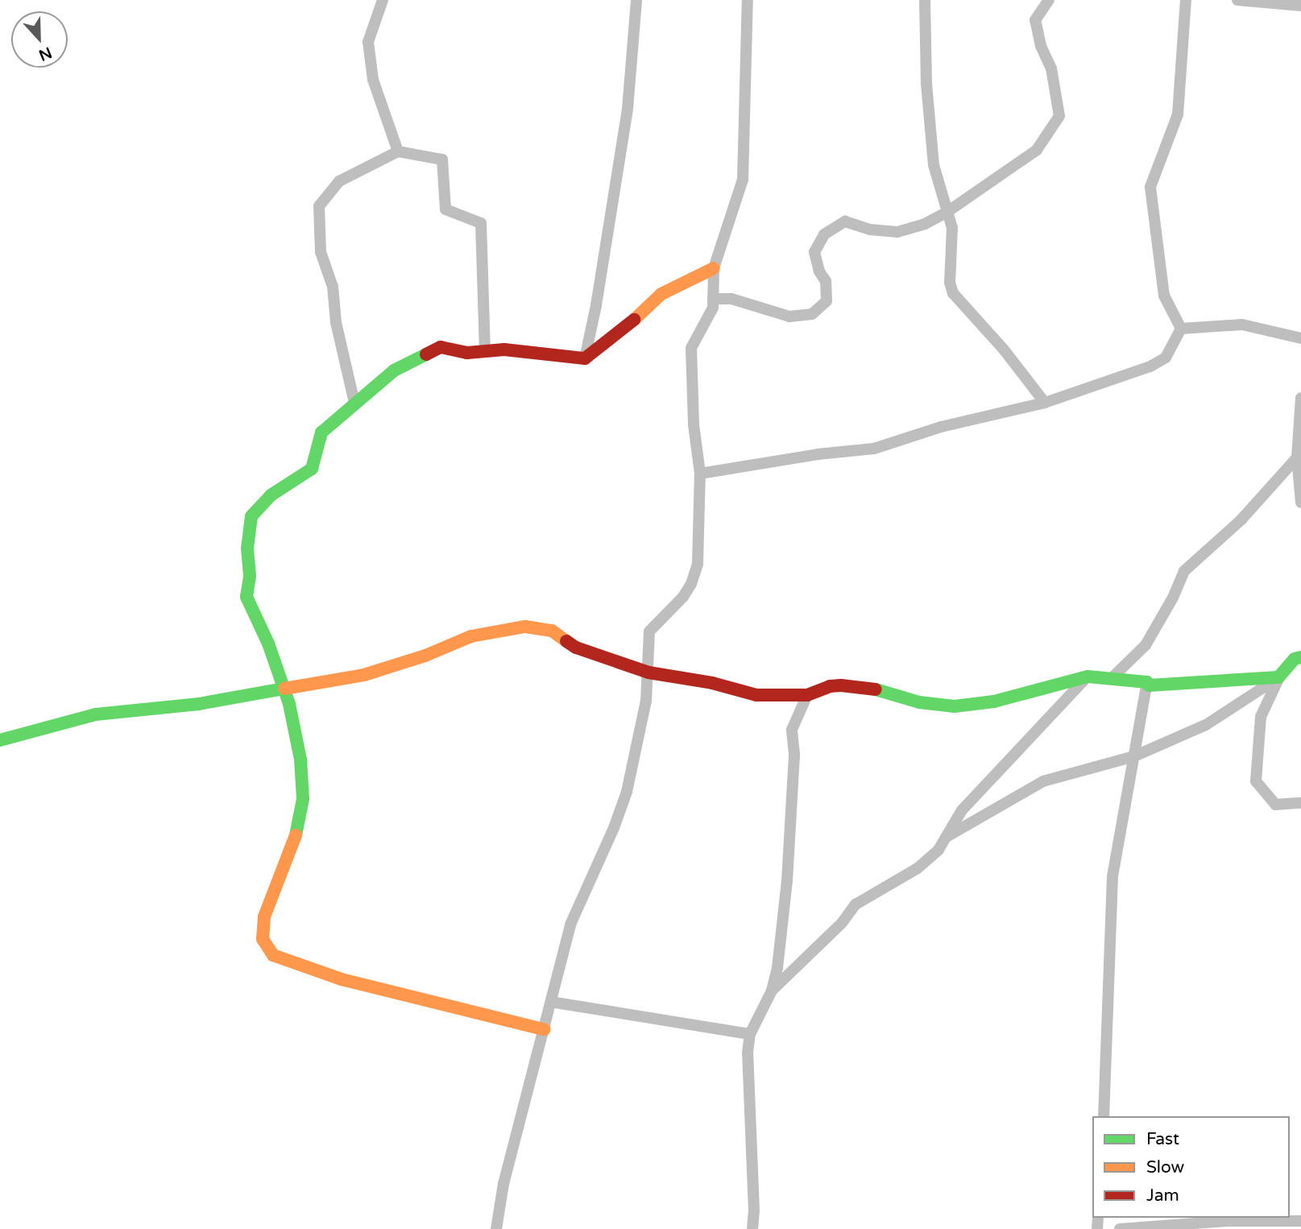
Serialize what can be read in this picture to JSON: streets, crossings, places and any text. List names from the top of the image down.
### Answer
{
  "legend": ["Fast", "Slow", "Jam"],
  "north": "bottom"
}
